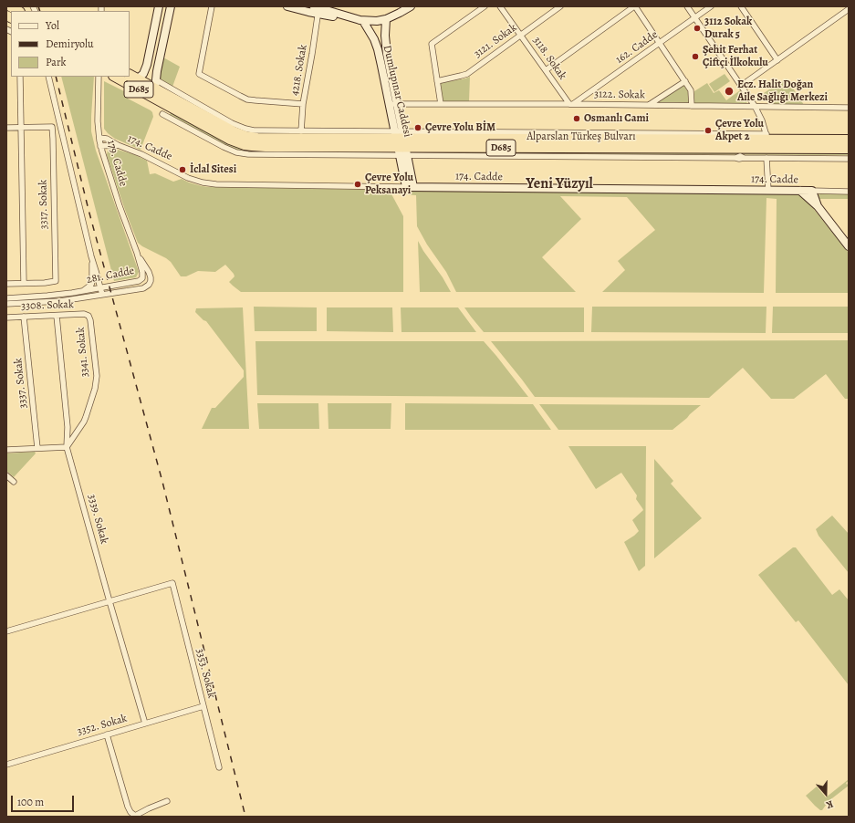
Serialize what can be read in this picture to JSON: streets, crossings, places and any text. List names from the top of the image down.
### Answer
{
  "streets": {
    "highway": ["D685", "Alparslan Türkeş Bulvarı"],
    "street": [
      "3121. Sokak",
      "162. Cadde",
      "3118. Sokak",
      "4218. Sokak",
      "Dumlupınar Caddesi",
      "3122. Sokak",
      "174. Cadde",
      "179. Cadde",
      "3317. Sokak",
      "281. Cadde",
      "3308. Sokak",
      "3341. Sokak",
      "3337. Sokak",
      "3339. Sokak",
      "3353. Sokak",
      "3352. Sokak"
    ]
  },
  "crossings": [
    ["3121. Sokak", "3118. Sokak"],
    ["162. Cadde", "3118. Sokak"],
    ["162. Cadde", "3122. Sokak"],
    ["3118. Sokak", "3122. Sokak"],
    ["Dumlupınar Caddesi", "3122. Sokak"],
    ["Dumlupınar Caddesi", "Alparslan Türkeş Bulvarı"],
    ["Dumlupınar Caddesi", "174. Cadde"],
    ["174. Cadde", "179. Cadde"],
    ["179. Cadde", "281. Cadde"],
    ["3308. Sokak", "3341. Sokak"],
    ["3308. Sokak", "3337. Sokak"],
    ["3308. Sokak", "3339. Sokak"],
    ["3341. Sokak", "3339. Sokak"],
    ["3339. Sokak", "3353. Sokak"],
    ["3339. Sokak", "3352. Sokak"],
    ["3353. Sokak", "3352. Sokak"]
  ],
  "districts": ["Yeni Yüzyıl"],
  "places": [
    "3112 Sokak Durak 5",
    "Şehit Ferhat Çiftçi İlkokulu",
    "Ecz. Halit Doğan Aile Sağlığı Merkezi",
    "Osmanlı Cami",
    "Çevre Yolu BİM",
    "Çevre Yolu Akpet 2",
    "İclal Sitesi",
    "Çevre Yolu Peksanayi"
  ],
  "legend": ["Yol", "Demiryolu", "Park"],
  "scale_bar": "100 m",
  "north": "bottom"
}
